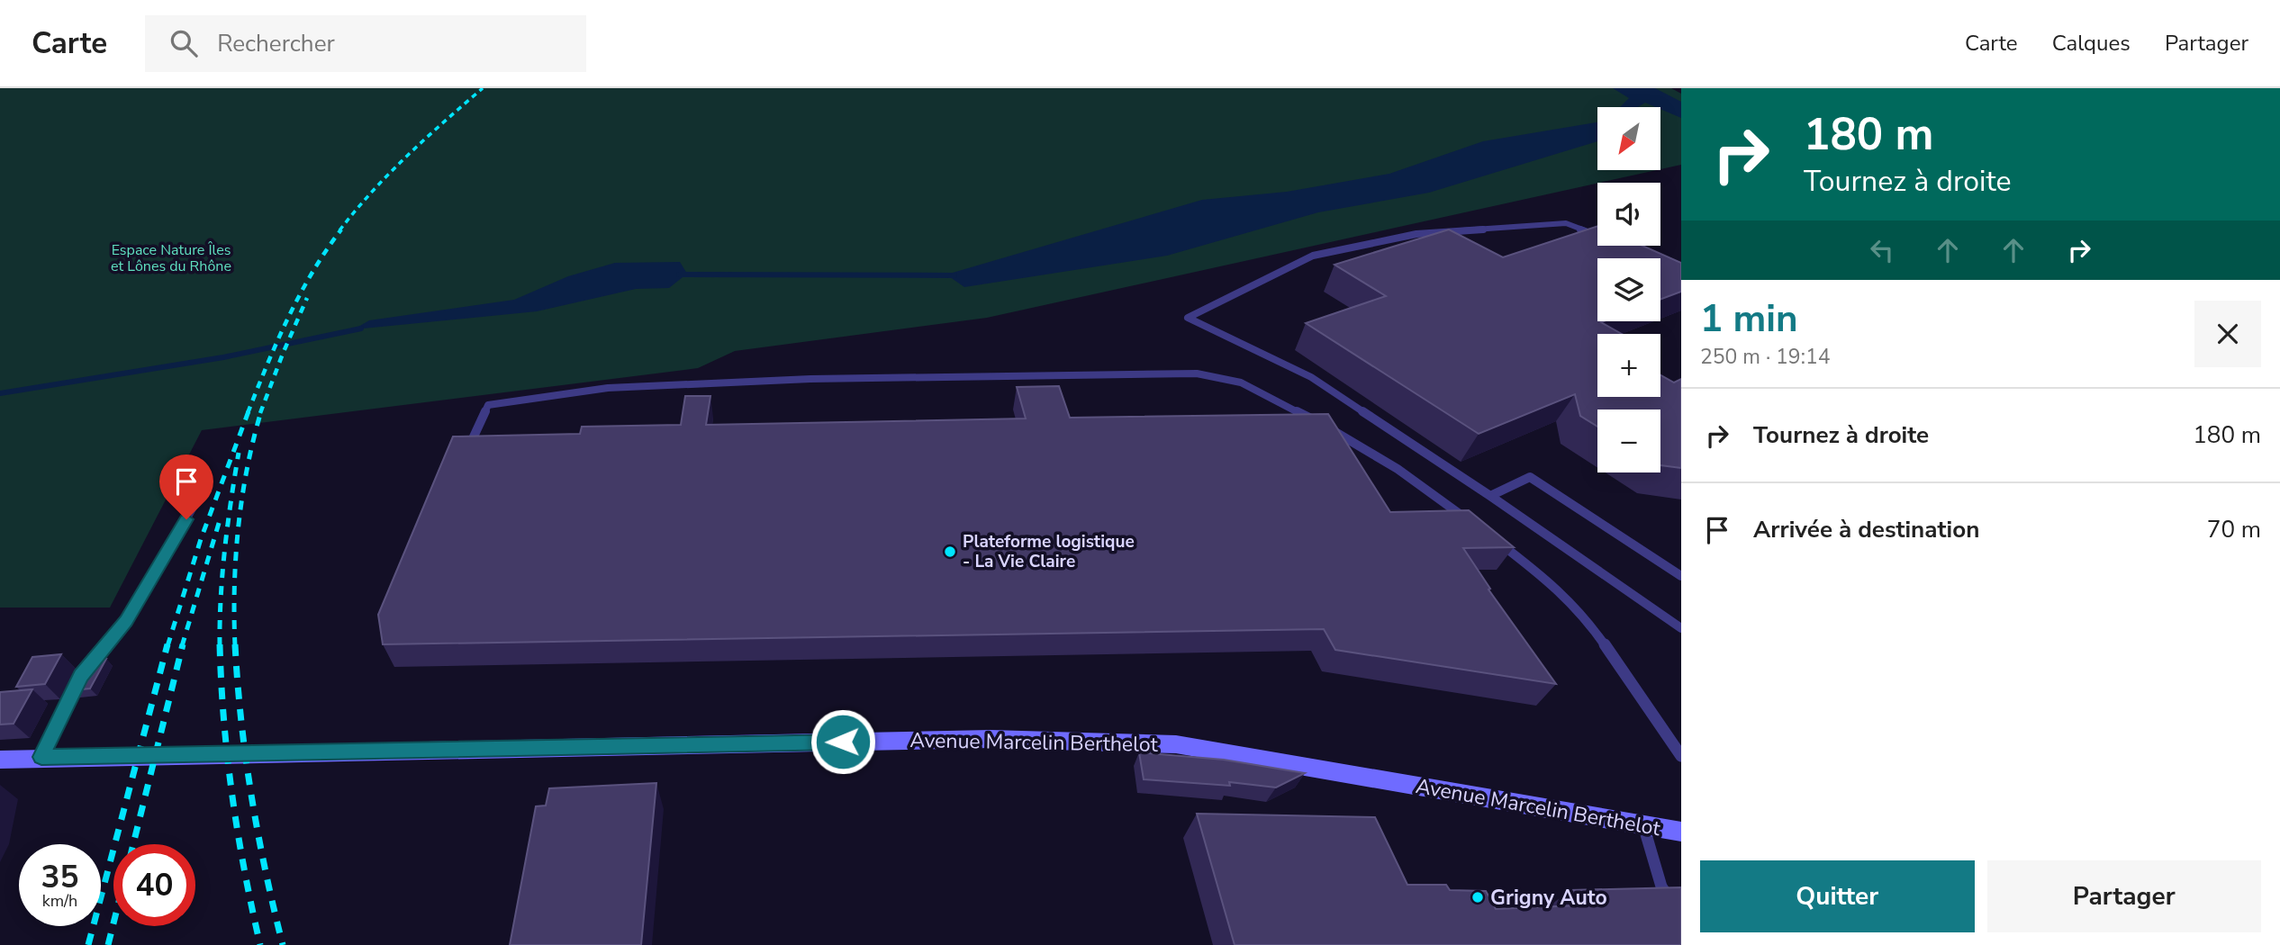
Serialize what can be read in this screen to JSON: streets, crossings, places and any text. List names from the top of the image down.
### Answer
{
  "streets": {
    "street": ["Avenue Marcelin Berthelot"]
  },
  "parks": ["Espace Nature Îles et Lônes du Rhône"],
  "places": ["Plateforme logistique - La Vie Claire", "Grigny Auto"],
  "north": "bottom left",
  "page": {
    "header": "Carte",
    "search": "Rechercher",
    "nav": ["Carte", "Calques", "Partager"],
    "turn": ["180 m", "Tournez à droite"],
    "map_buttons": ["+", "−"],
    "heading": ["1 min", "250 m · 19:14"],
    "list": [
      {
        "name": "Tournez à droite",
        "value": "180 m"
      },
      {
        "name": "Arrivée à destination",
        "value": "70 m"
      }
    ],
    "speed": "35 km/h",
    "limit": "40",
    "buttons": ["Quitter", "Partager"]
  }
}
